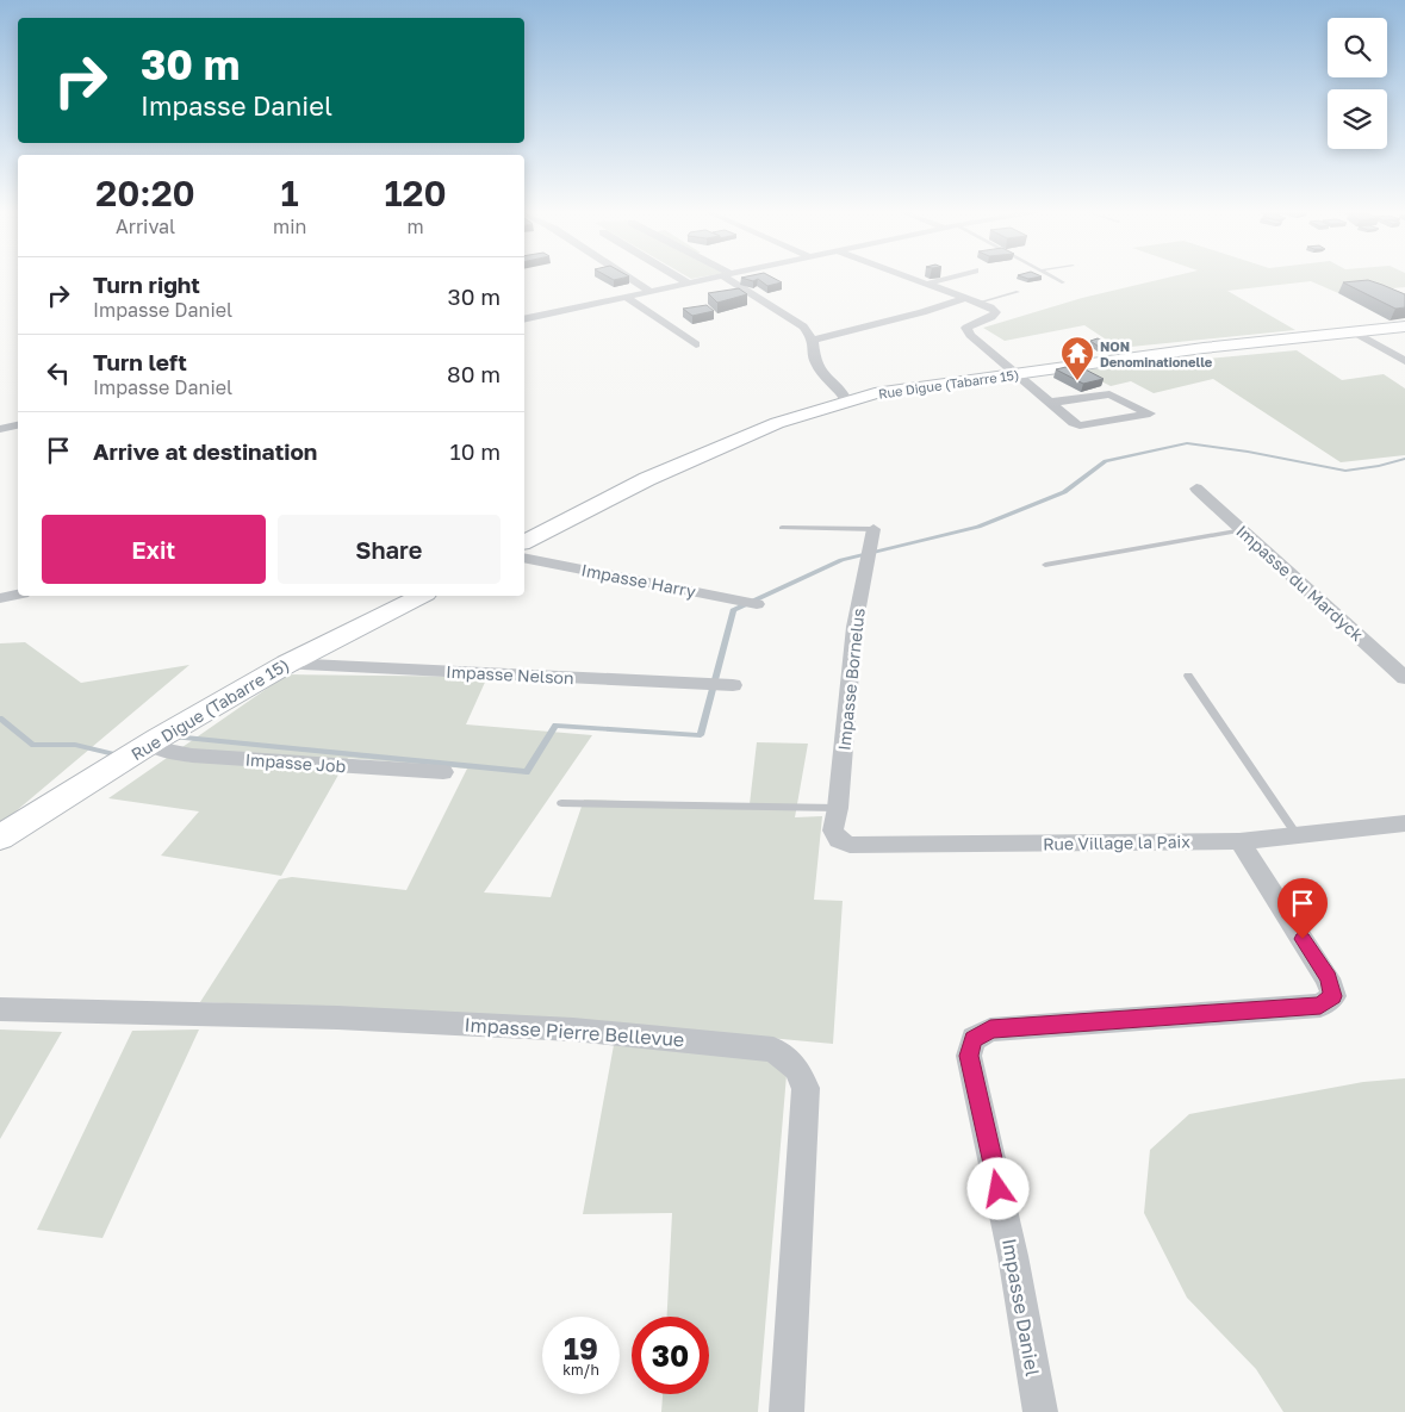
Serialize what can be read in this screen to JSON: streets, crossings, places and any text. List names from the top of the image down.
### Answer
{
  "streets": {
    "street": [
      "Rue Digue (Tabarre 15)",
      "Impasse Harry",
      "Impasse du Mardyck",
      "Impasse Nelson",
      "Impasse Bornelus",
      "Impasse Job",
      "Rue Village la Paix",
      "Impasse Pierre Bellevue",
      "Impasse Daniel"
    ]
  },
  "crossings": [
    ["Rue Digue (Tabarre 15)", "Impasse Nelson"],
    ["Rue Digue (Tabarre 15)", "Impasse Job"],
    ["Impasse Bornelus", "Rue Village la Paix"],
    ["Rue Village la Paix", "Impasse Daniel"]
  ],
  "places": {
    "temple": ["NON Denominationelle"]
  },
  "page": {
    "turn": ["30 m", "Impasse Daniel"],
    "eta": [
      "20:20",
      "Arrival",
      "1",
      "min",
      "120",
      "m"
    ],
    "list": [
      {
        "name": "Turn right",
        "note": "Impasse Daniel",
        "value": "30 m"
      },
      {
        "name": "Turn left",
        "note": "Impasse Daniel",
        "value": "80 m"
      },
      {
        "name": "Arrive at destination",
        "value": "10 m"
      }
    ],
    "buttons": ["Exit", "Share"],
    "speed": "19 km/h",
    "limit": "30"
  }
}
